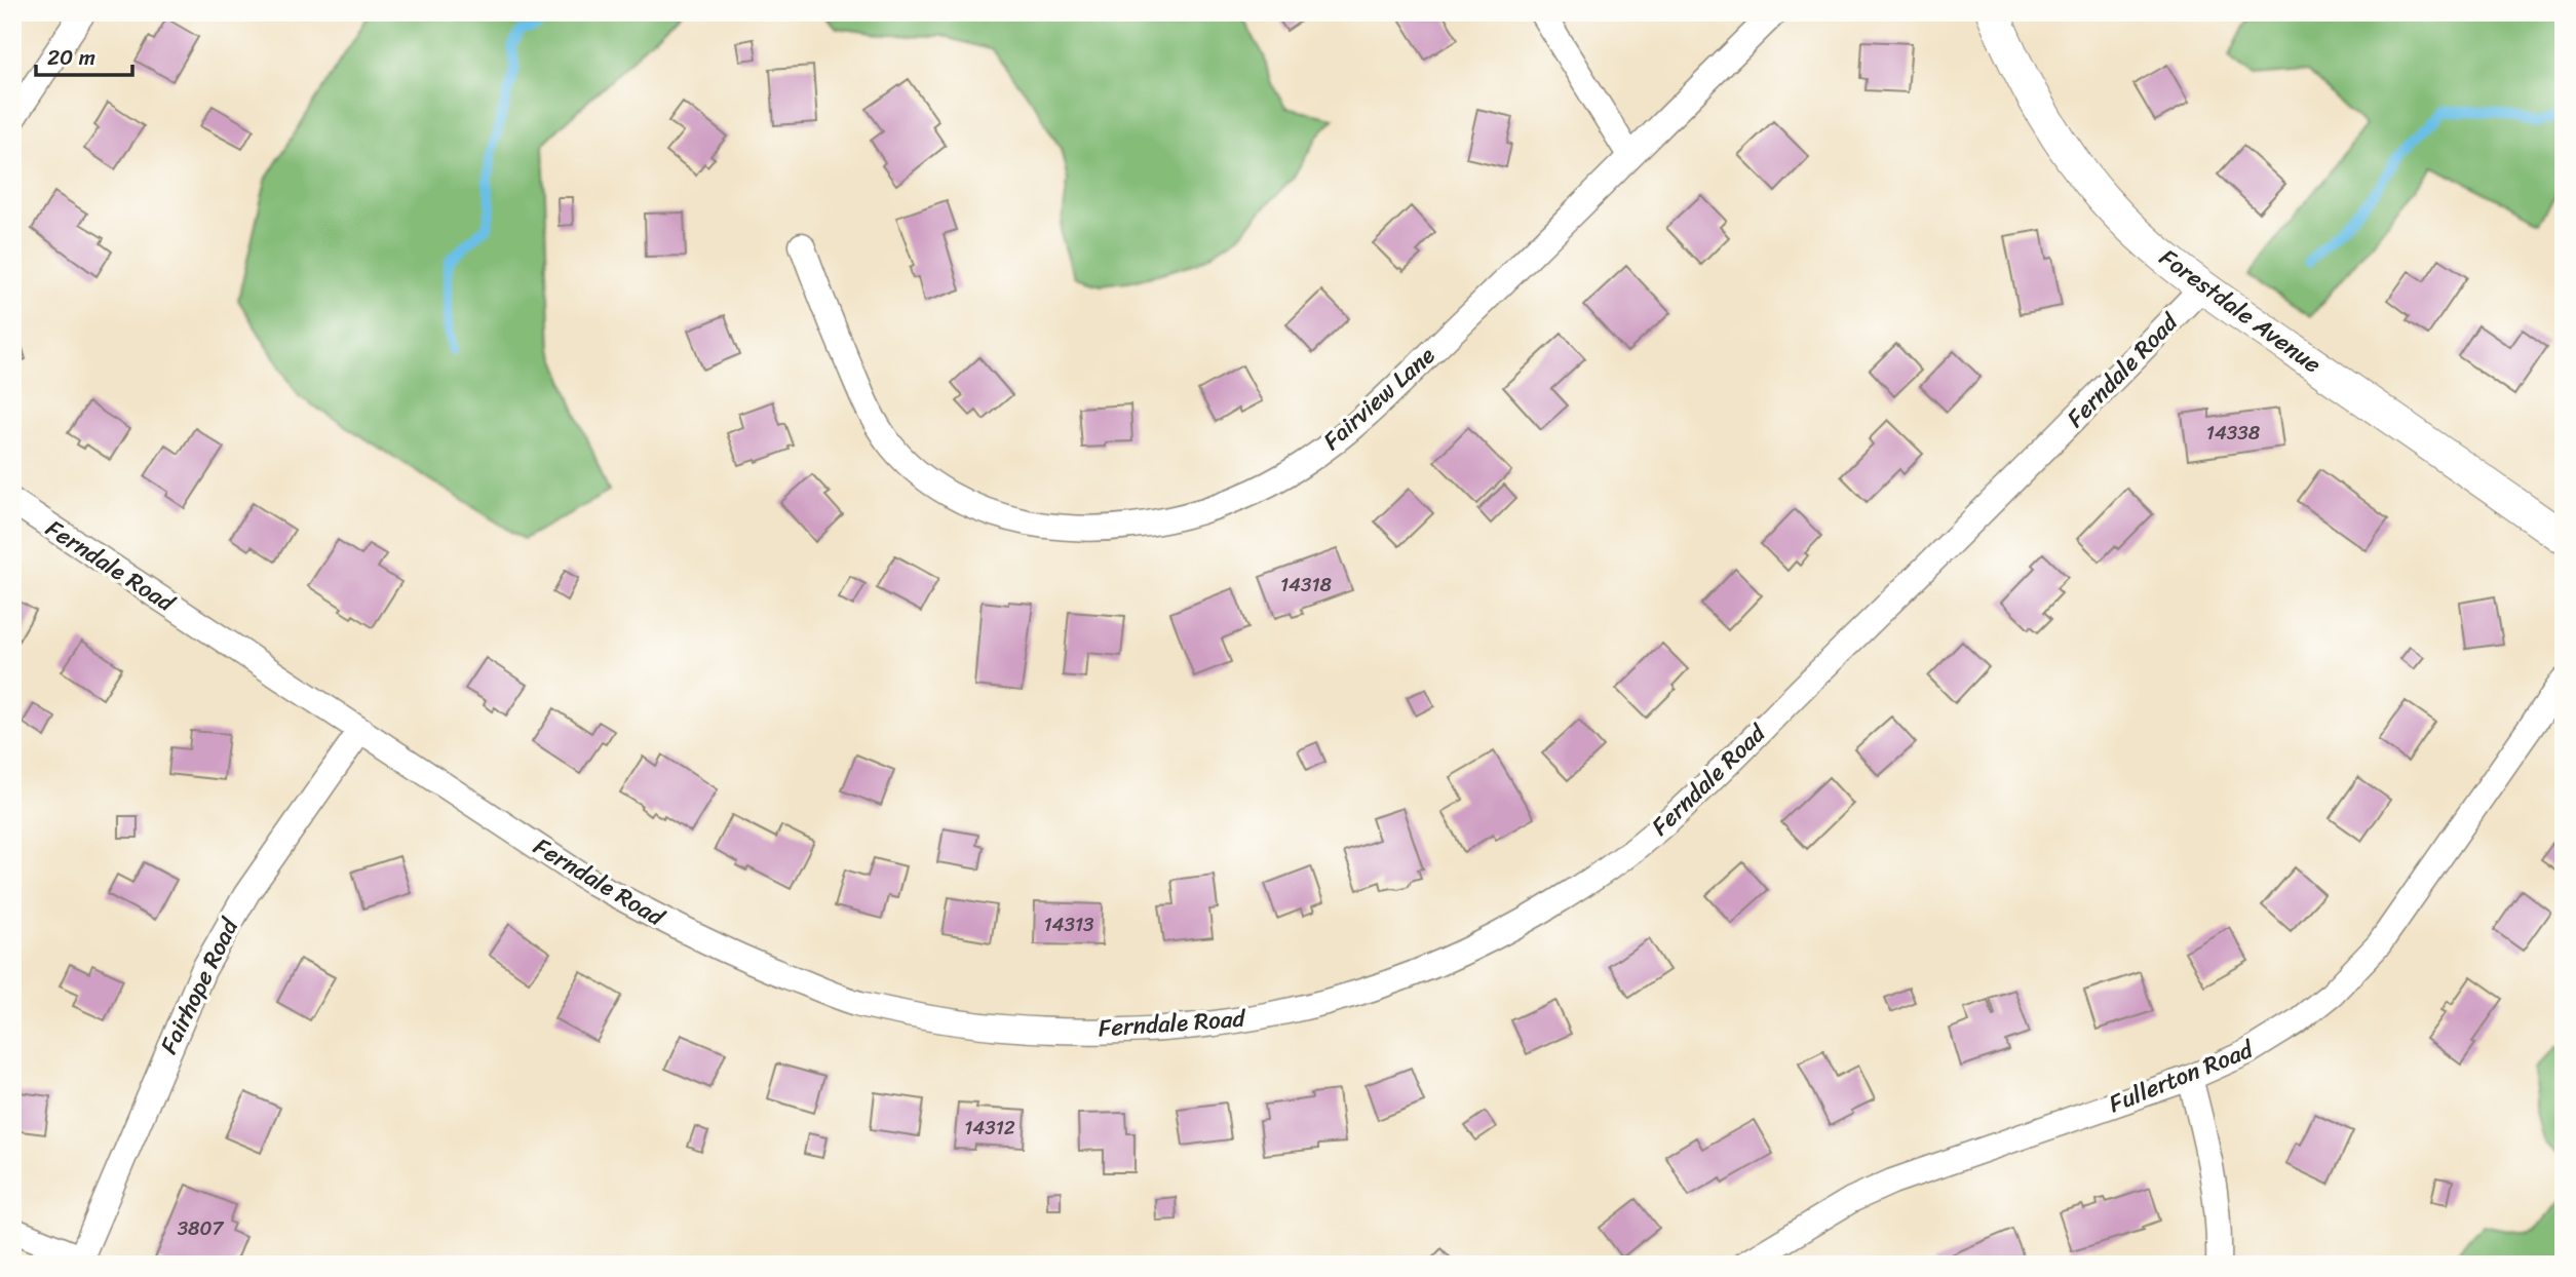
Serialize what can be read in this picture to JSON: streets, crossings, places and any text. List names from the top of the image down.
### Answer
{
  "streets": {
    "street": [
      "Forestdale Avenue",
      "Ferndale Road",
      "Fairview Lane",
      "Fairhope Road",
      "Fullerton Road"
    ]
  },
  "crossings": [
    ["Forestdale Avenue", "Ferndale Road"],
    ["Ferndale Road", "Fairhope Road"]
  ],
  "house_numbers": [
    "14338",
    "14318",
    "14313",
    "14312",
    "3807"
  ],
  "scale_bar": "20 m"
}
